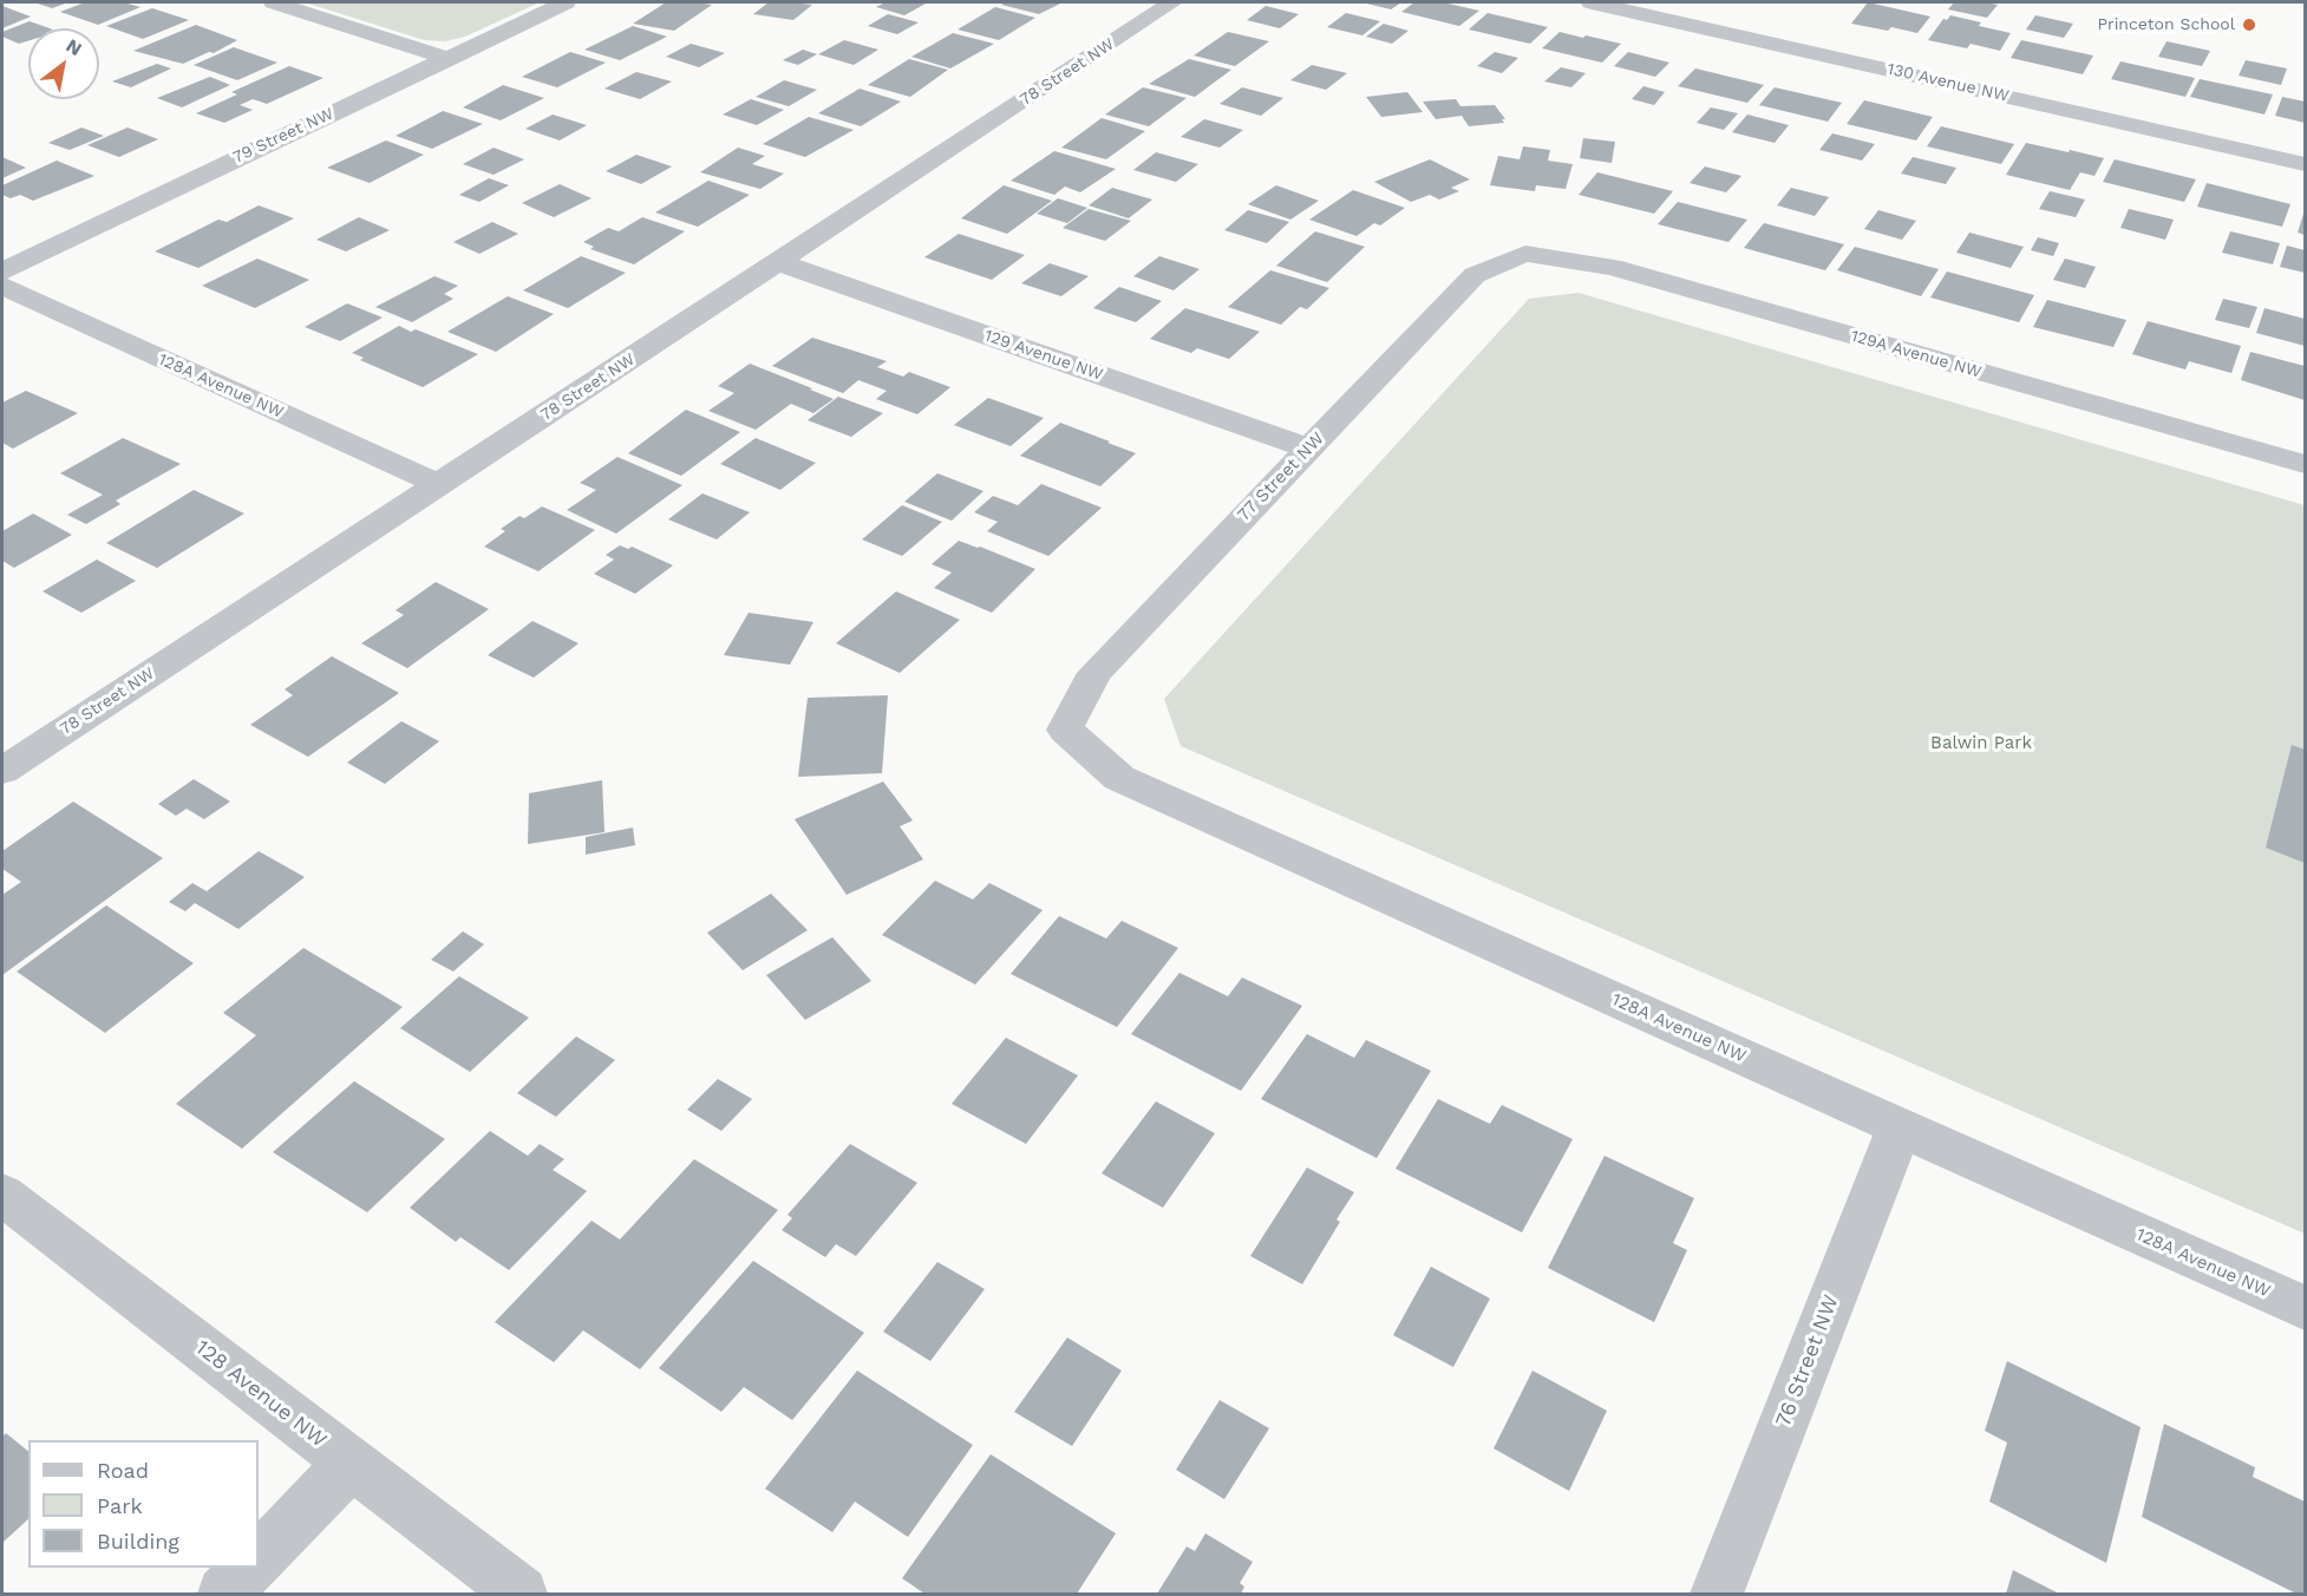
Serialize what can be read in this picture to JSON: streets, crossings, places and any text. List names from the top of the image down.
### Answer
{
  "streets": {
    "street": [
      "78 Street NW",
      "130 Avenue NW",
      "79 Street NW",
      "129A Avenue NW",
      "129 Avenue NW",
      "128A Avenue NW",
      "77 Street NW",
      "76 Street NW",
      "128 Avenue NW"
    ]
  },
  "crossings": [
    ["78 Street NW", "129 Avenue NW"],
    ["78 Street NW", "128A Avenue NW"],
    ["129A Avenue NW", "77 Street NW"],
    ["129 Avenue NW", "77 Street NW"],
    ["128A Avenue NW", "77 Street NW"],
    ["128A Avenue NW", "76 Street NW"]
  ],
  "parks": ["Balwin Park"],
  "places": ["Princeton School"],
  "legend": ["Road", "Park", "Building"],
  "north": "top right"
}
